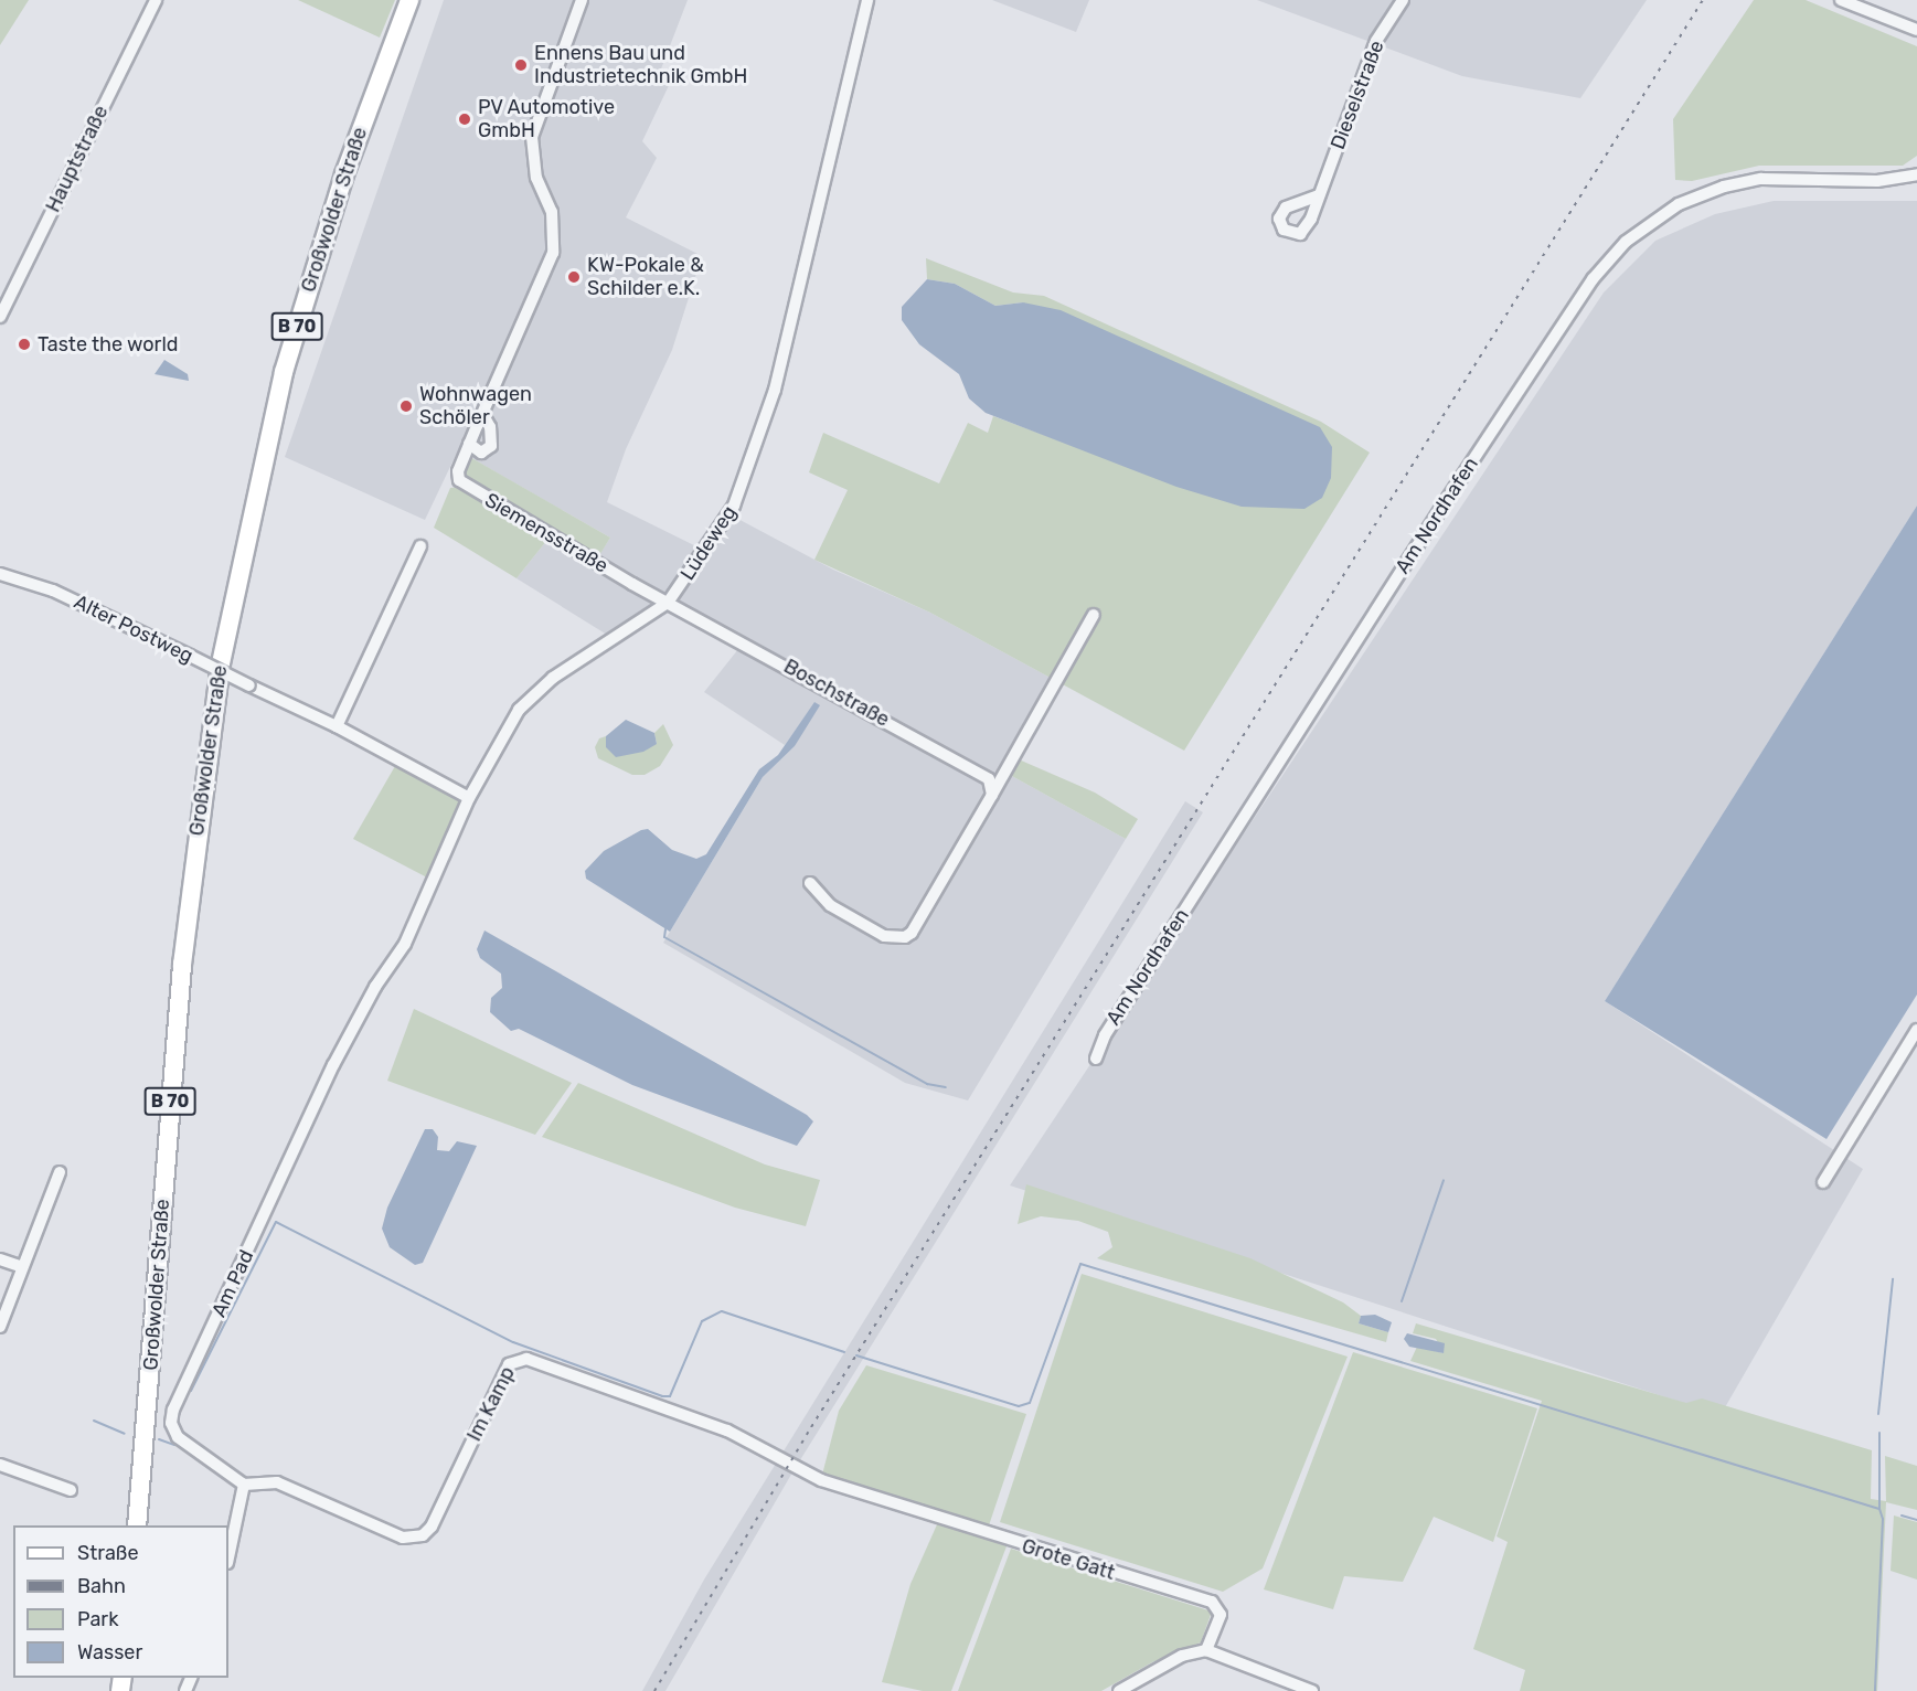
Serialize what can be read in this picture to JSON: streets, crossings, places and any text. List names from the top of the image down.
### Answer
{
  "streets": {
    "main road": ["Großwolder Straße", "B 70"],
    "street": [
      "Dieselstraße",
      "Hauptstraße",
      "Am Nordhafen",
      "Siemensstraße",
      "Lüdeweg",
      "Alter Postweg",
      "Boschstraße",
      "Am Pad",
      "Im Kamp",
      "Grote Gatt"
    ]
  },
  "crossings": [
    ["Siemensstraße", "Lüdeweg"],
    ["Siemensstraße", "Boschstraße"],
    ["Lüdeweg", "Alter Postweg"],
    ["Lüdeweg", "Boschstraße"],
    ["Lüdeweg", "Am Pad"],
    ["Am Pad", "Im Kamp"],
    ["Im Kamp", "Grote Gatt"]
  ],
  "places": [
    "Ennens Bau und Industrietechnik GmbH",
    "PV Automotive GmbH",
    "KW-Pokale & Schilder e.K.",
    "Taste the world",
    "Wohnwagen Schöler"
  ],
  "legend": [
    "Straße",
    "Bahn",
    "Park",
    "Wasser"
  ]
}
